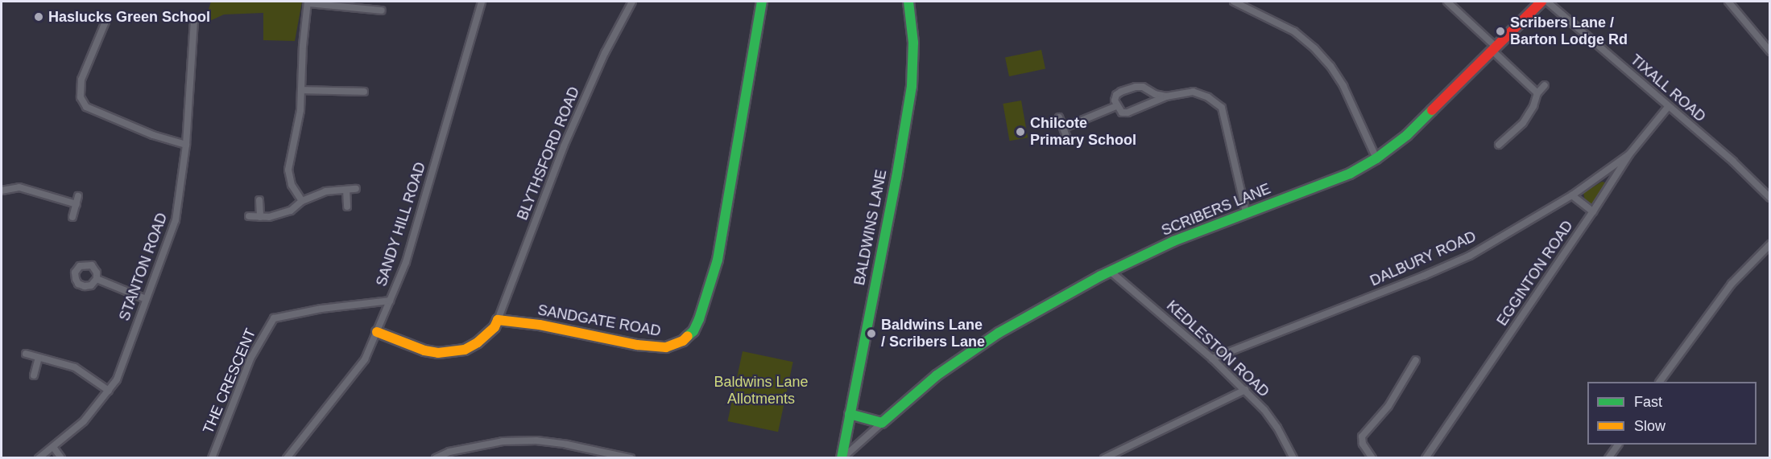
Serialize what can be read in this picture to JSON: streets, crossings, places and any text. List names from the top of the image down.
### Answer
{
  "streets": {
    "street": [
      "TIXALL ROAD",
      "BLYTHSFORD ROAD",
      "SCRIBERS LANE",
      "SANDY HILL ROAD",
      "BALDWINS LANE",
      "DALBURY ROAD",
      "STANTON ROAD",
      "EGGINTON ROAD",
      "SANDGATE ROAD",
      "KEDLESTON ROAD",
      "THE CRESCENT"
    ]
  },
  "crossings": [
    ["TIXALL ROAD", "EGGINTON ROAD"],
    ["BLYTHSFORD ROAD", "SANDGATE ROAD"],
    ["SCRIBERS LANE", "BALDWINS LANE"],
    ["SCRIBERS LANE", "KEDLESTON ROAD"],
    ["SANDY HILL ROAD", "THE CRESCENT"],
    ["DALBURY ROAD", "EGGINTON ROAD"],
    ["DALBURY ROAD", "KEDLESTON ROAD"]
  ],
  "parks": ["Baldwins Lane Allotments"],
  "places": [
    "Haslucks Green School",
    "Scribers Lane / Barton Lodge Rd",
    "Chilcote Primary School",
    "Baldwins Lane / Scribers Lane"
  ],
  "legend": ["Fast", "Slow"]
}
